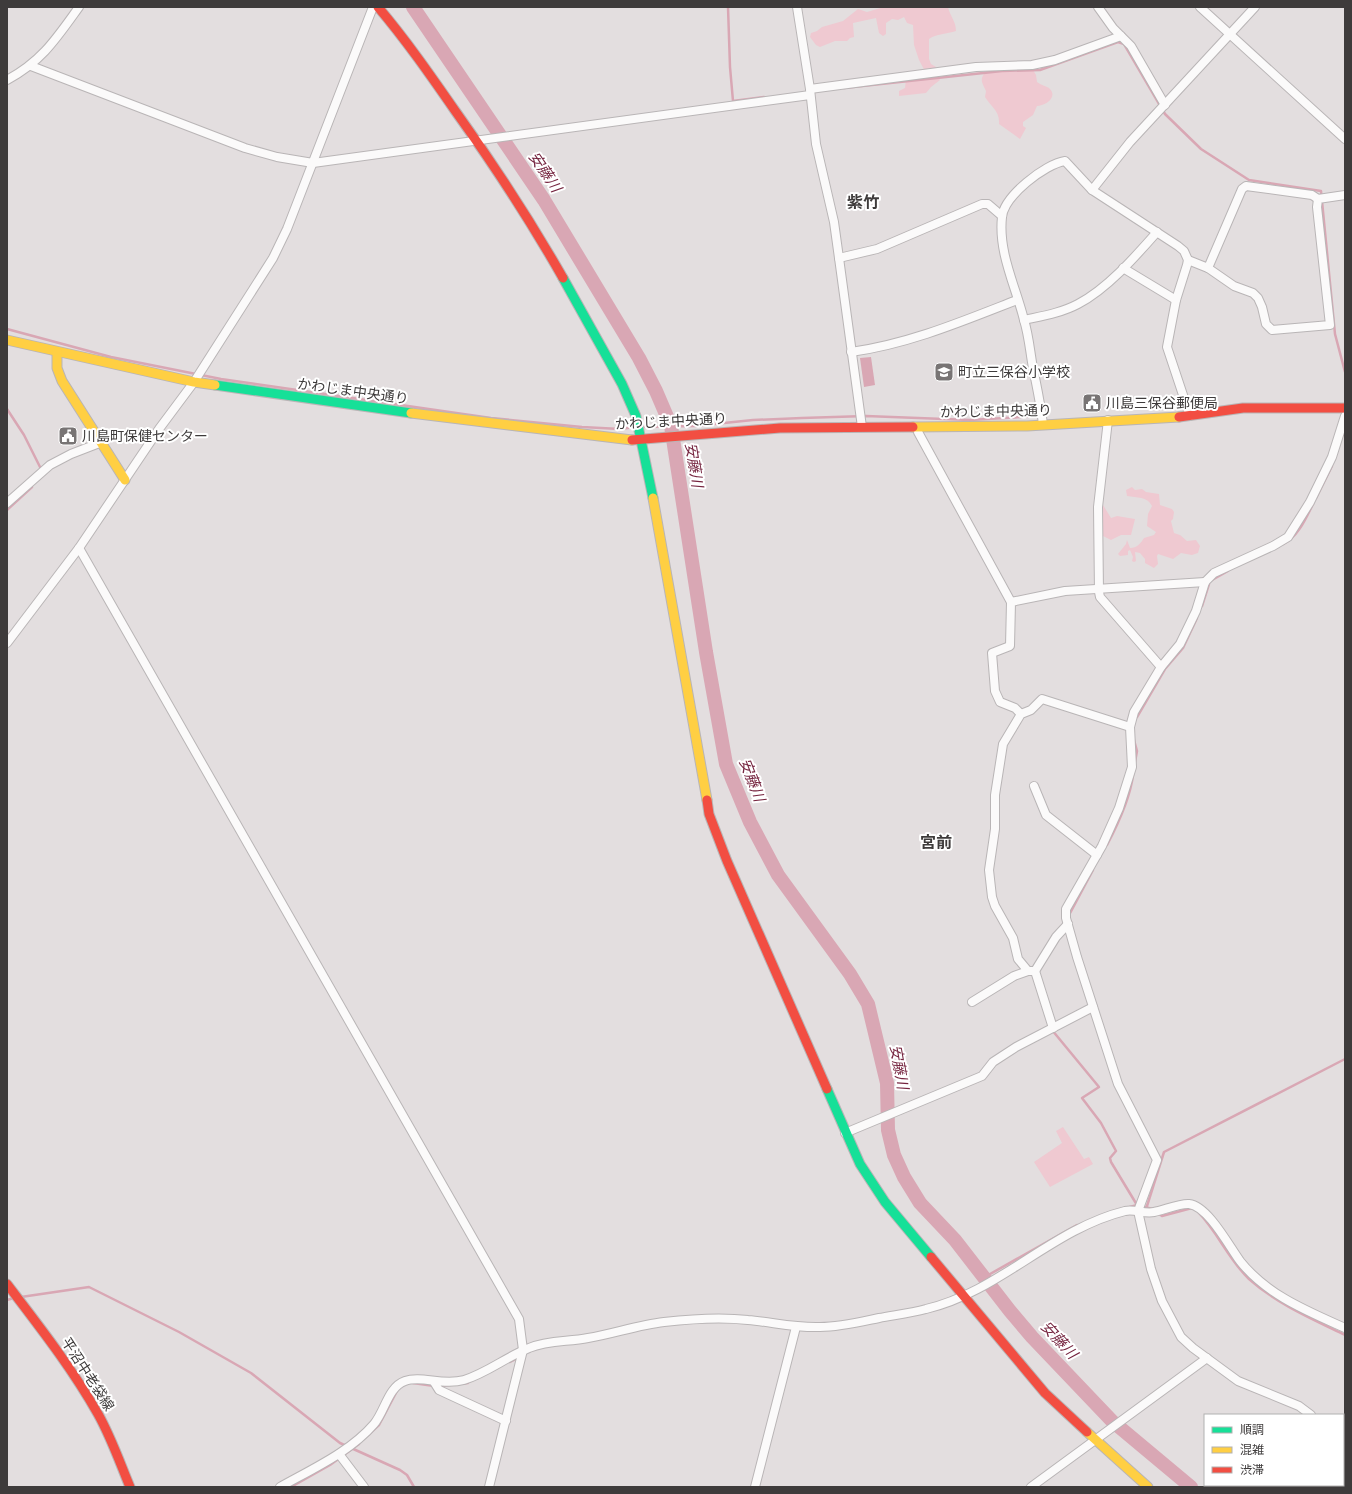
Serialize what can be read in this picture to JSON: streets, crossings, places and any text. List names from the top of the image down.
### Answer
{
  "streets": {
    "street": ["かわじま中央通り", "平沼中老袋線"]
  },
  "districts": ["紫竹", "宮前"],
  "water": ["安藤川"],
  "places": {
    "school or university": ["町立三保谷小学校"],
    "public building": ["川島三保谷郵便局", "川島町保健センター"]
  },
  "legend": ["順調", "混雑", "渋滞"]
}
